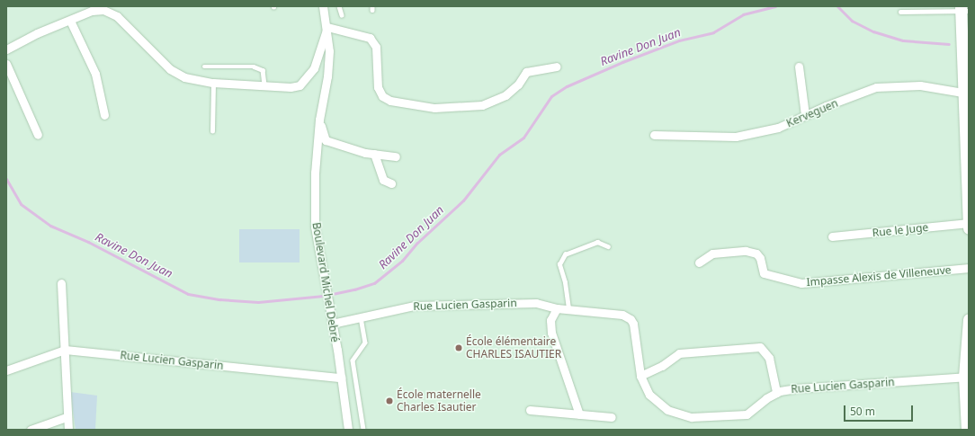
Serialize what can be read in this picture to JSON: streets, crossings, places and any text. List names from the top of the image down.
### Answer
{
  "streets": {
    "street": [
      "Kerveguen",
      "Rue le Juge",
      "Impasse Alexis de Villeneuve",
      "Boulevard Michel Debré",
      "Rue Lucien Gasparin"
    ]
  },
  "crossings": [
    ["Boulevard Michel Debré", "Rue Lucien Gasparin"]
  ],
  "water": ["Ravine Don Juan"],
  "places": ["École élémentaire CHARLES ISAUTIER", "École maternelle Charles Isautier"],
  "scale_bar": "50 m"
}
